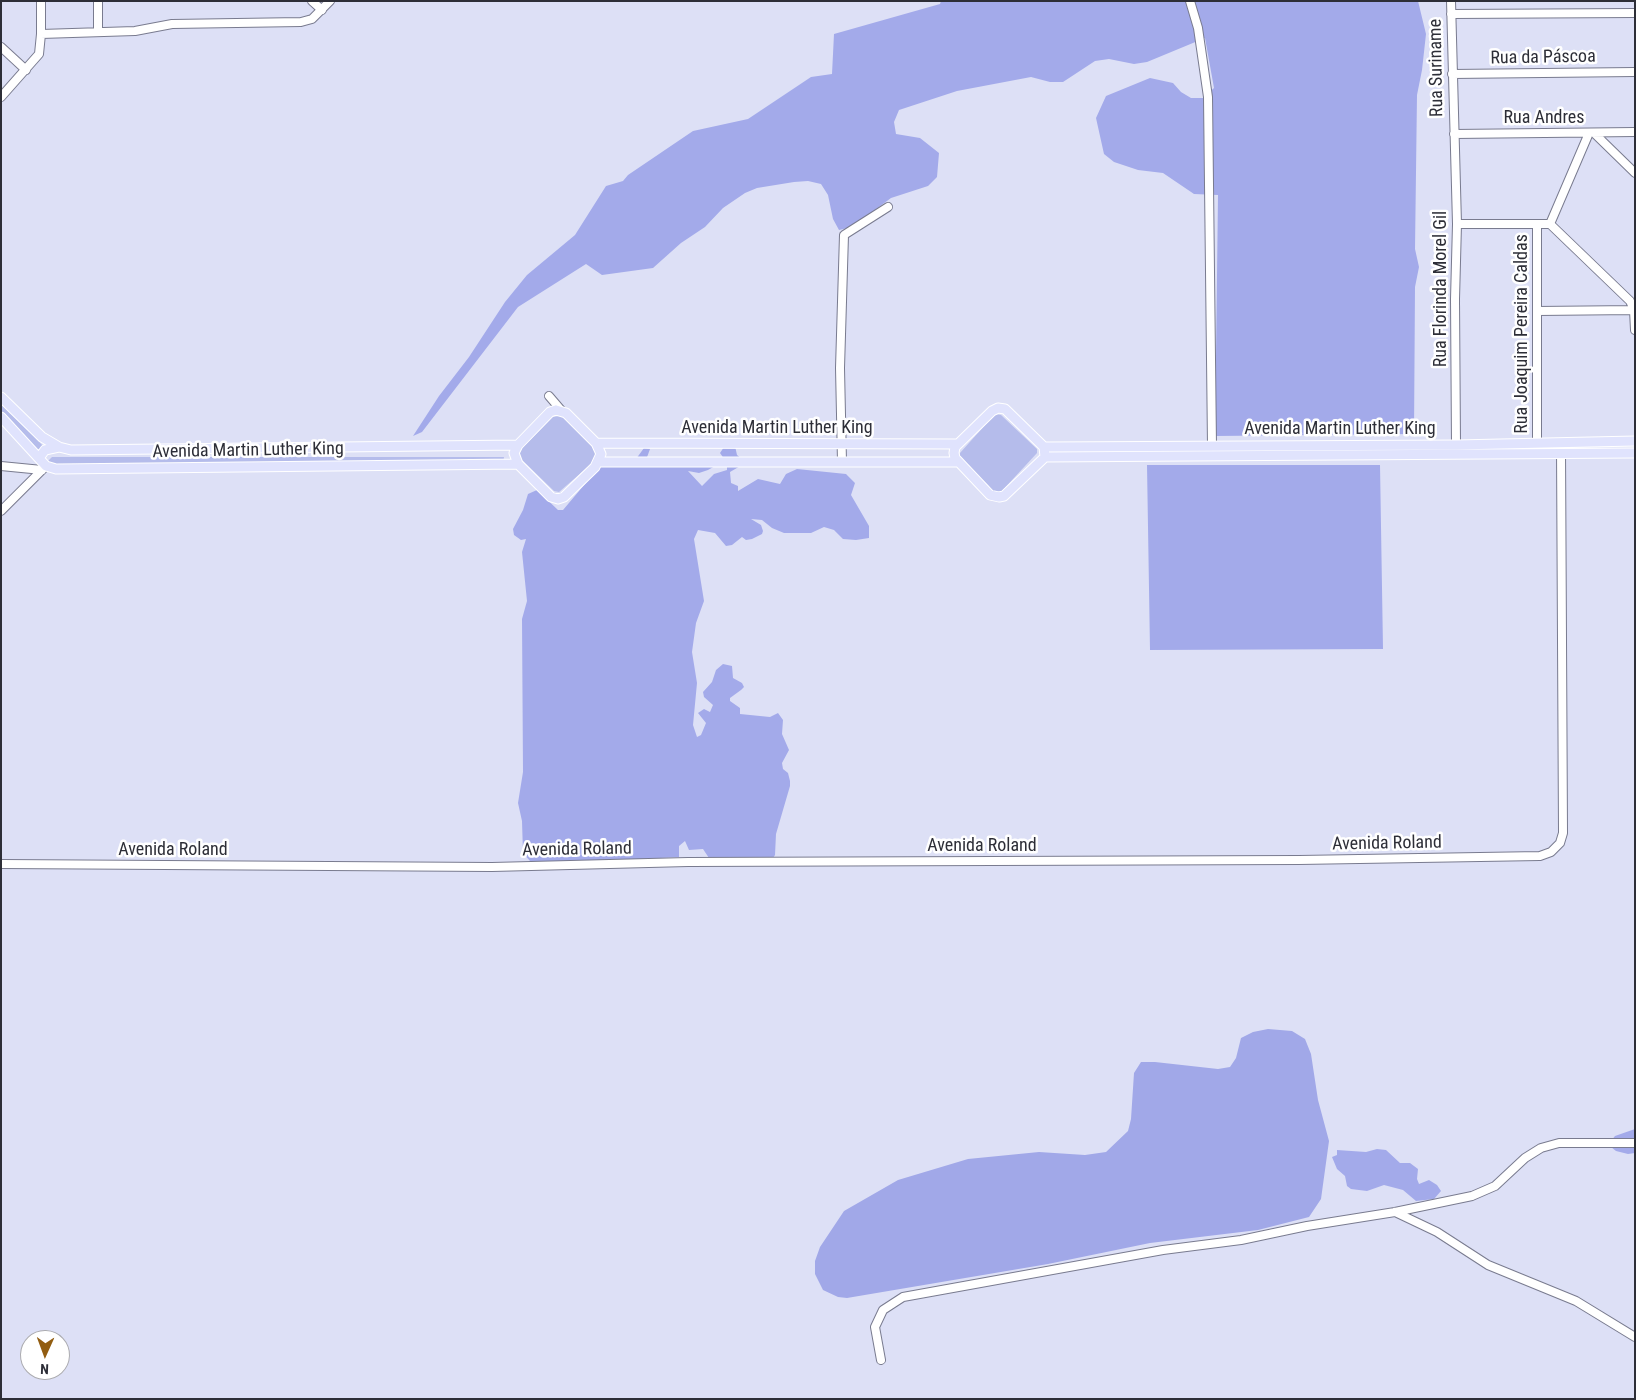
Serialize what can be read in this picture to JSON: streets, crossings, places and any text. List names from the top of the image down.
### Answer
{
  "streets": {
    "main road": ["Avenida Martin Luther King"],
    "street": [
      "Rua da Páscoa",
      "Rua Suriname",
      "Rua Andres",
      "Rua Florinda Morel Gil",
      "Rua Joaquim Pereira Caldas",
      "Avenida Roland"
    ]
  },
  "crossings": [
    ["Rua da Páscoa", "Rua Suriname"],
    ["Rua Suriname", "Rua Andres"],
    ["Rua Suriname", "Rua Florinda Morel Gil"],
    ["Rua Andres", "Rua Florinda Morel Gil"],
    ["Rua Florinda Morel Gil", "Avenida Martin Luther King"],
    ["Rua Joaquim Pereira Caldas", "Avenida Martin Luther King"],
    ["Avenida Martin Luther King", "Avenida Roland"]
  ],
  "north": "bottom"
}
